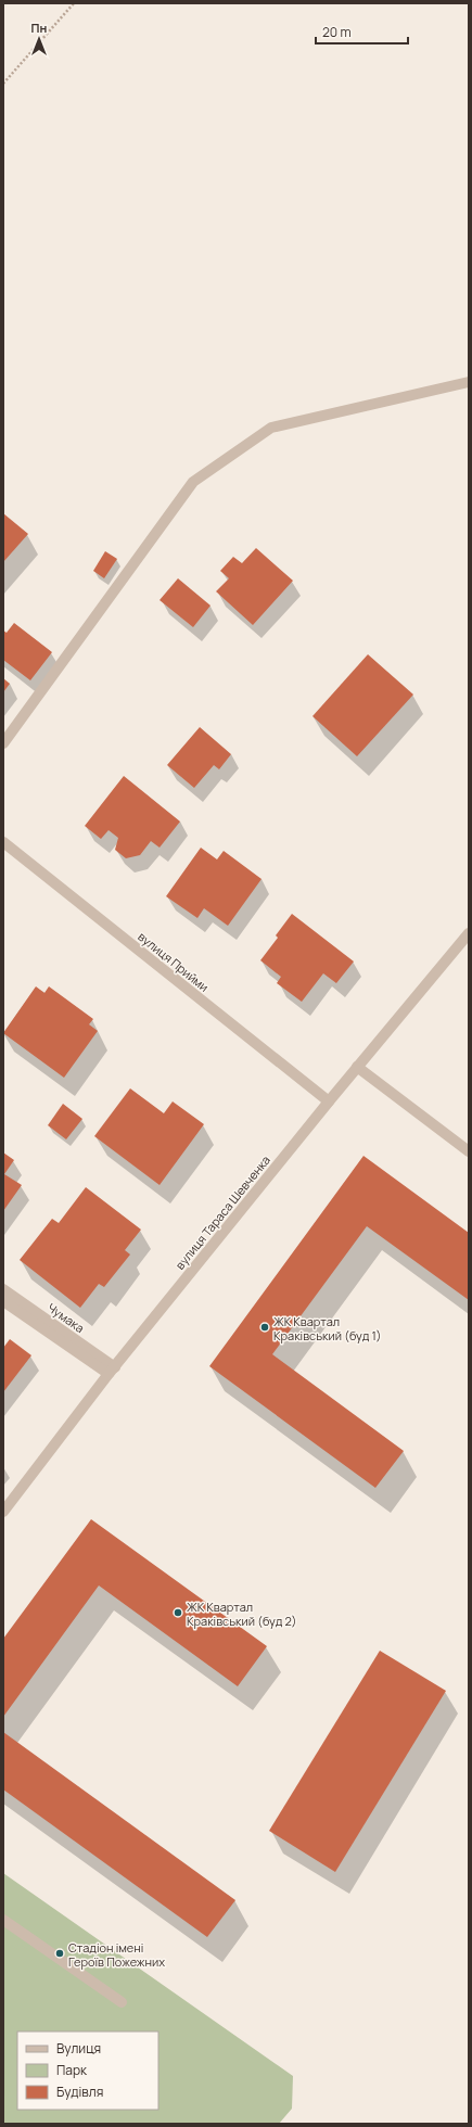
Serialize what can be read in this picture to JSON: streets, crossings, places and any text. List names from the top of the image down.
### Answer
{
  "streets": {
    "street": ["вулиця Прийми", "вулиця Тараса Шевченка", "Чумака"]
  },
  "crossings": [
    ["вулиця Прийми", "вулиця Тараса Шевченка"],
    ["вулиця Тараса Шевченка", "Чумака"]
  ],
  "places": ["ЖК Квартал Краківський (буд 1)", "ЖК Квартал Краківський (буд 2)", "Стадіон імені Героїв Пожежних"],
  "legend": ["Вулиця", "Парк", "Будівля"],
  "scale_bar": "20 m",
  "north": "top"
}
